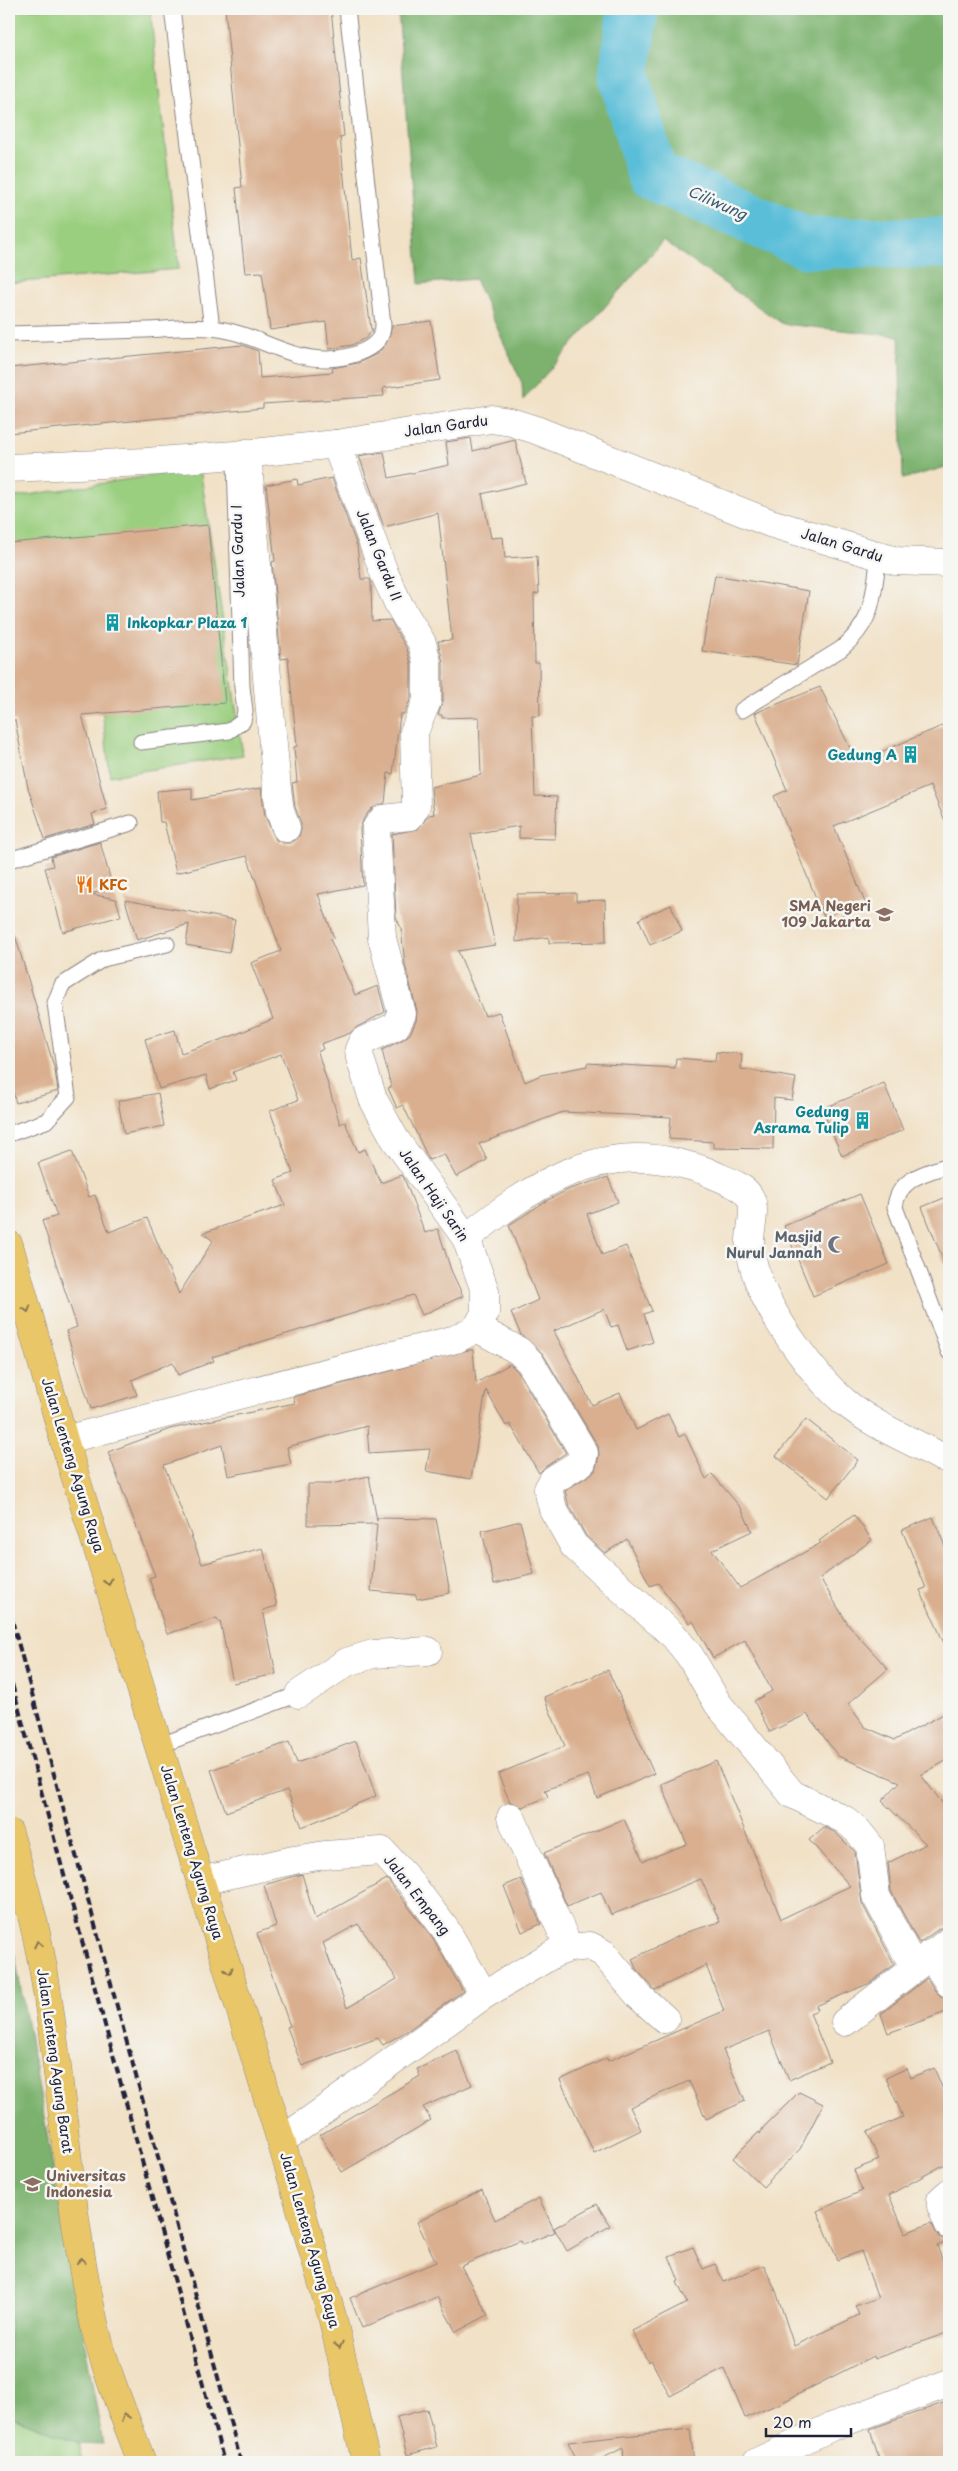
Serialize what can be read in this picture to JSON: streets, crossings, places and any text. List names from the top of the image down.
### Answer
{
  "streets": {
    "main road": ["Jalan Lenteng Agung Raya", "Jalan Lenteng Agung Barat"],
    "street": [
      "Jalan Gardu",
      "Jalan Gardu II",
      "Jalan Haji Sarin",
      "Jalan Empang"
    ],
    "lane": ["Jalan Gardu I"]
  },
  "crossings": [
    ["Jalan Gardu", "Jalan Gardu I"],
    ["Jalan Gardu", "Jalan Gardu II"],
    ["Jalan Gardu II", "Jalan Haji Sarin"],
    ["Jalan Lenteng Agung Raya", "Jalan Empang"]
  ],
  "one_way": ["Jalan Lenteng Agung Raya", "Jalan Lenteng Agung Barat"],
  "water": ["Ciliwung"],
  "places": {
    "building": ["Inkopkar Plaza 1", "Gedung A", "Gedung Asrama Tulip"],
    "restaurant": ["KFC"],
    "school or university": ["SMA Negeri 109 Jakarta", "Universitas Indonesia"],
    "mosque": ["Masjid Nurul Jannah"]
  },
  "scale_bar": "20 m"
}
